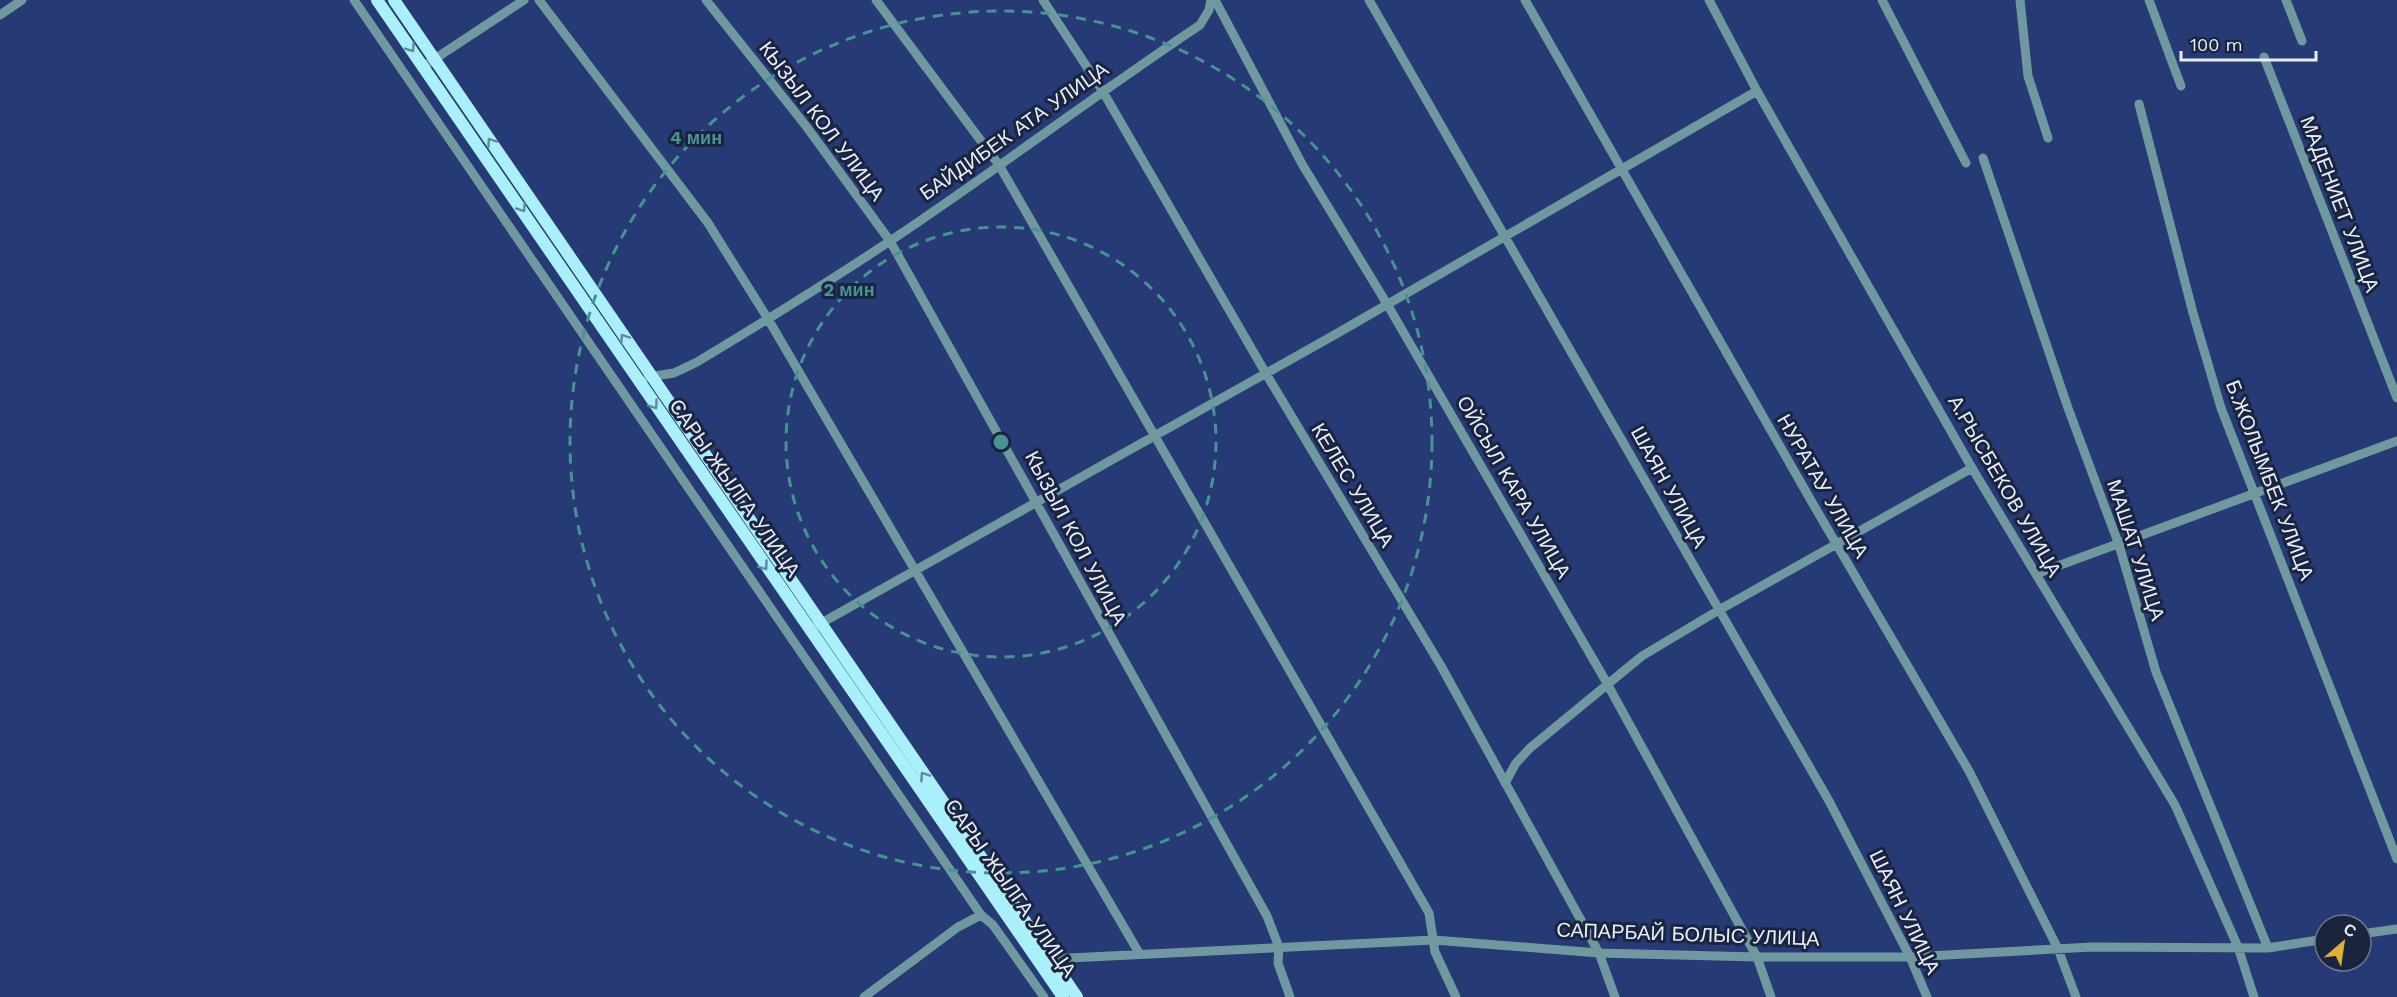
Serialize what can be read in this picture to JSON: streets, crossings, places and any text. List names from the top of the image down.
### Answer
{
  "streets": {
    "main road": ["САРЫ ЖЫЛГА УЛИЦА"],
    "street": [
      "КЫЗЫЛ КОЛ УЛИЦА",
      "БАЙДИБЕК АТА УЛИЦА",
      "МАДЕНИЕТ УЛИЦА",
      "Б.ЖОЛЫМБЕК УЛИЦА",
      "КЕЛЕС УЛИЦА",
      "НУРАТАУ УЛИЦА",
      "А.РЫСБЕКОВ УЛИЦА",
      "ОЙСЫЛ КАРА УЛИЦА",
      "ШАЯН УЛИЦА",
      "МАШАТ УЛИЦА",
      "САПАРБАЙ БОЛЫС УЛИЦА"
    ]
  },
  "crossings": [
    ["КЫЗЫЛ КОЛ УЛИЦА", "БАЙДИБЕК АТА УЛИЦА"],
    ["КЫЗЫЛ КОЛ УЛИЦА", "САПАРБАЙ БОЛЫС УЛИЦА"],
    ["БАЙДИБЕК АТА УЛИЦА", "КЕЛЕС УЛИЦА"],
    ["БАЙДИБЕК АТА УЛИЦА", "ОЙСЫЛ КАРА УЛИЦА"],
    ["БАЙДИБЕК АТА УЛИЦА", "САРЫ ЖЫЛГА УЛИЦА"],
    ["КЕЛЕС УЛИЦА", "САПАРБАЙ БОЛЫС УЛИЦА"],
    ["НУРАТАУ УЛИЦА", "САПАРБАЙ БОЛЫС УЛИЦА"],
    ["А.РЫСБЕКОВ УЛИЦА", "САПАРБАЙ БОЛЫС УЛИЦА"],
    ["ОЙСЫЛ КАРА УЛИЦА", "САПАРБАЙ БОЛЫС УЛИЦА"],
    ["ШАЯН УЛИЦА", "САПАРБАЙ БОЛЫС УЛИЦА"],
    ["САРЫ ЖЫЛГА УЛИЦА", "САПАРБАЙ БОЛЫС УЛИЦА"],
    ["МАШАТ УЛИЦА", "САПАРБАЙ БОЛЫС УЛИЦА"]
  ],
  "scale_bar": "100 m",
  "north": "top right",
  "rings": ["4 мин", "2 мин"]
}
